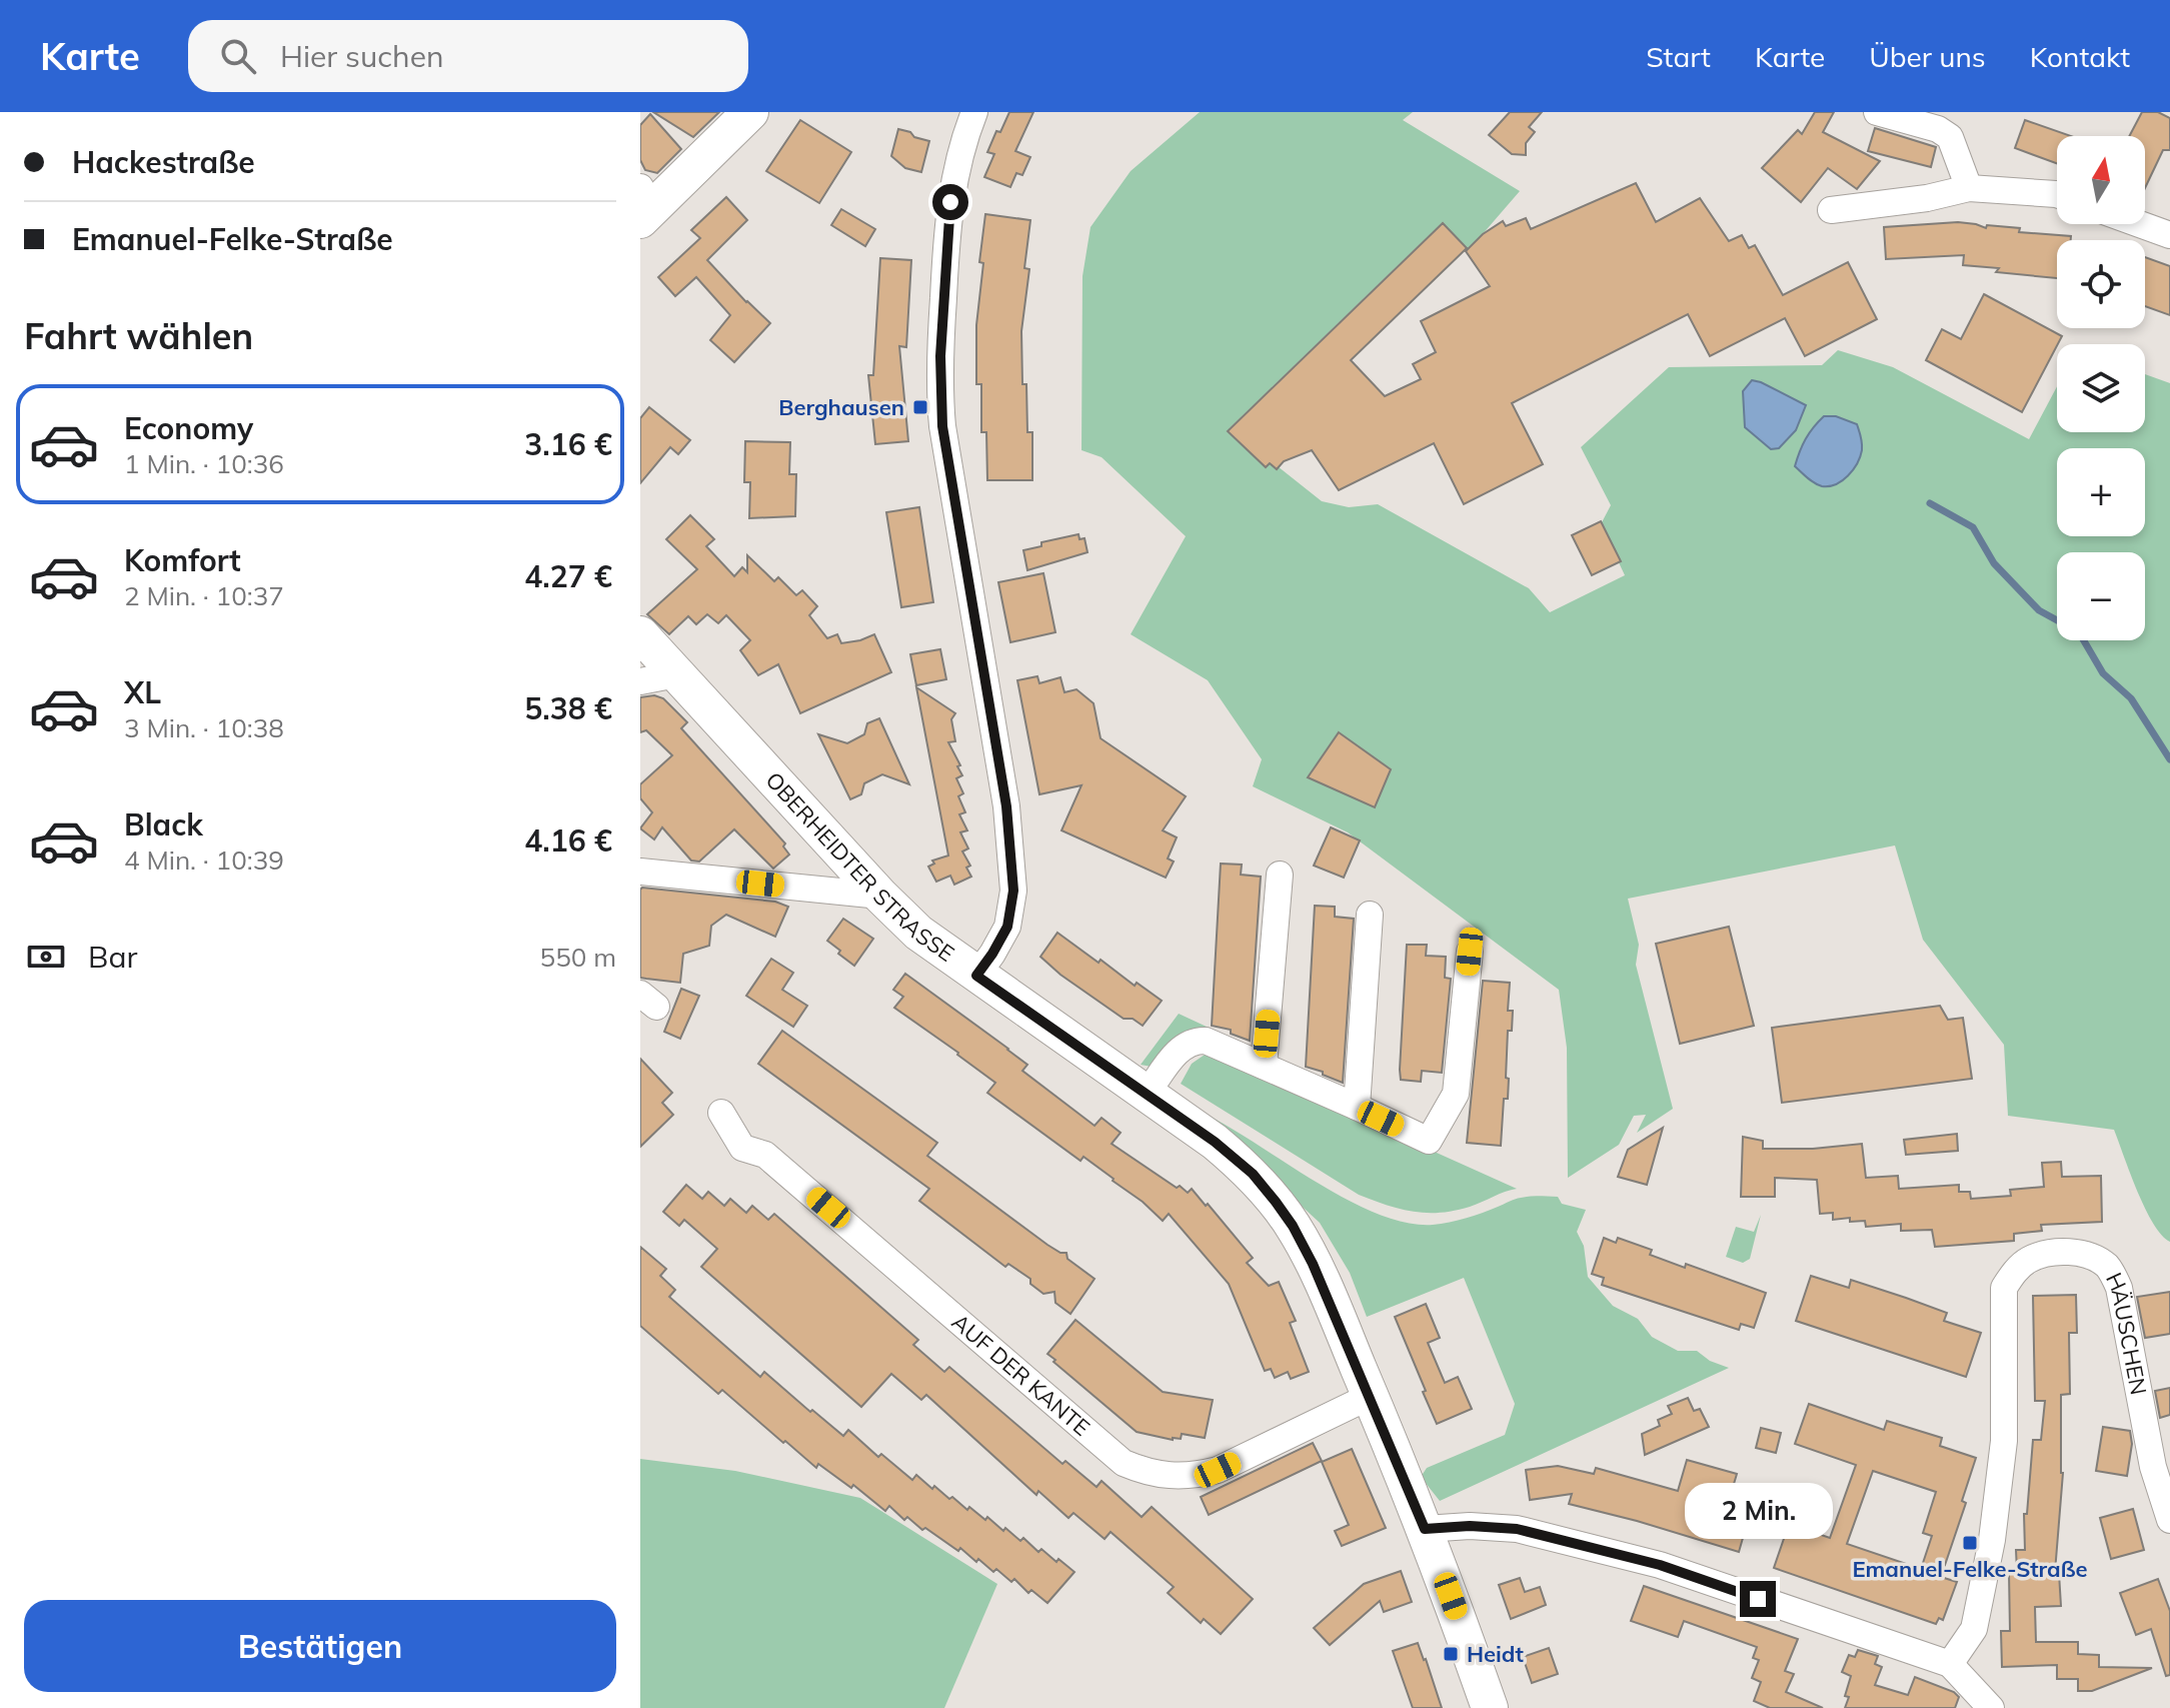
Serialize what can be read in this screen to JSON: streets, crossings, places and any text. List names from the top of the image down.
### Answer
{
  "streets": {
    "street": ["OBERHEIDTER STRASSE", "HÄUSCHEN", "AUF DER KANTE"]
  },
  "crossings": [
    ["OBERHEIDTER STRASSE", "AUF DER KANTE"]
  ],
  "places": {
    "transit": ["Berghausen", "Emanuel-Felke-Straße", "Heidt"]
  },
  "north": "top",
  "page": {
    "header": "Karte",
    "search": "Hier suchen",
    "nav": [
      "Start",
      "Karte",
      "Über uns",
      "Kontakt"
    ],
    "banner": ["Hackestraße", "Emanuel-Felke-Straße"],
    "map_buttons": ["+", "−"],
    "heading": "Fahrt wählen",
    "list": [
      {
        "name": "Economy",
        "note": "1 Min. · 10:36",
        "value": "3.16 €"
      },
      {
        "name": "Komfort",
        "note": "2 Min. · 10:37",
        "value": "4.27 €"
      },
      {
        "name": "XL",
        "note": "3 Min. · 10:38",
        "value": "5.38 €"
      },
      {
        "name": "Black",
        "note": "4 Min. · 10:39",
        "value": "4.16 €"
      }
    ],
    "pay": ["Bar", "550 m"],
    "bubble": "2 Min.",
    "buttons": "Bestätigen"
  }
}
